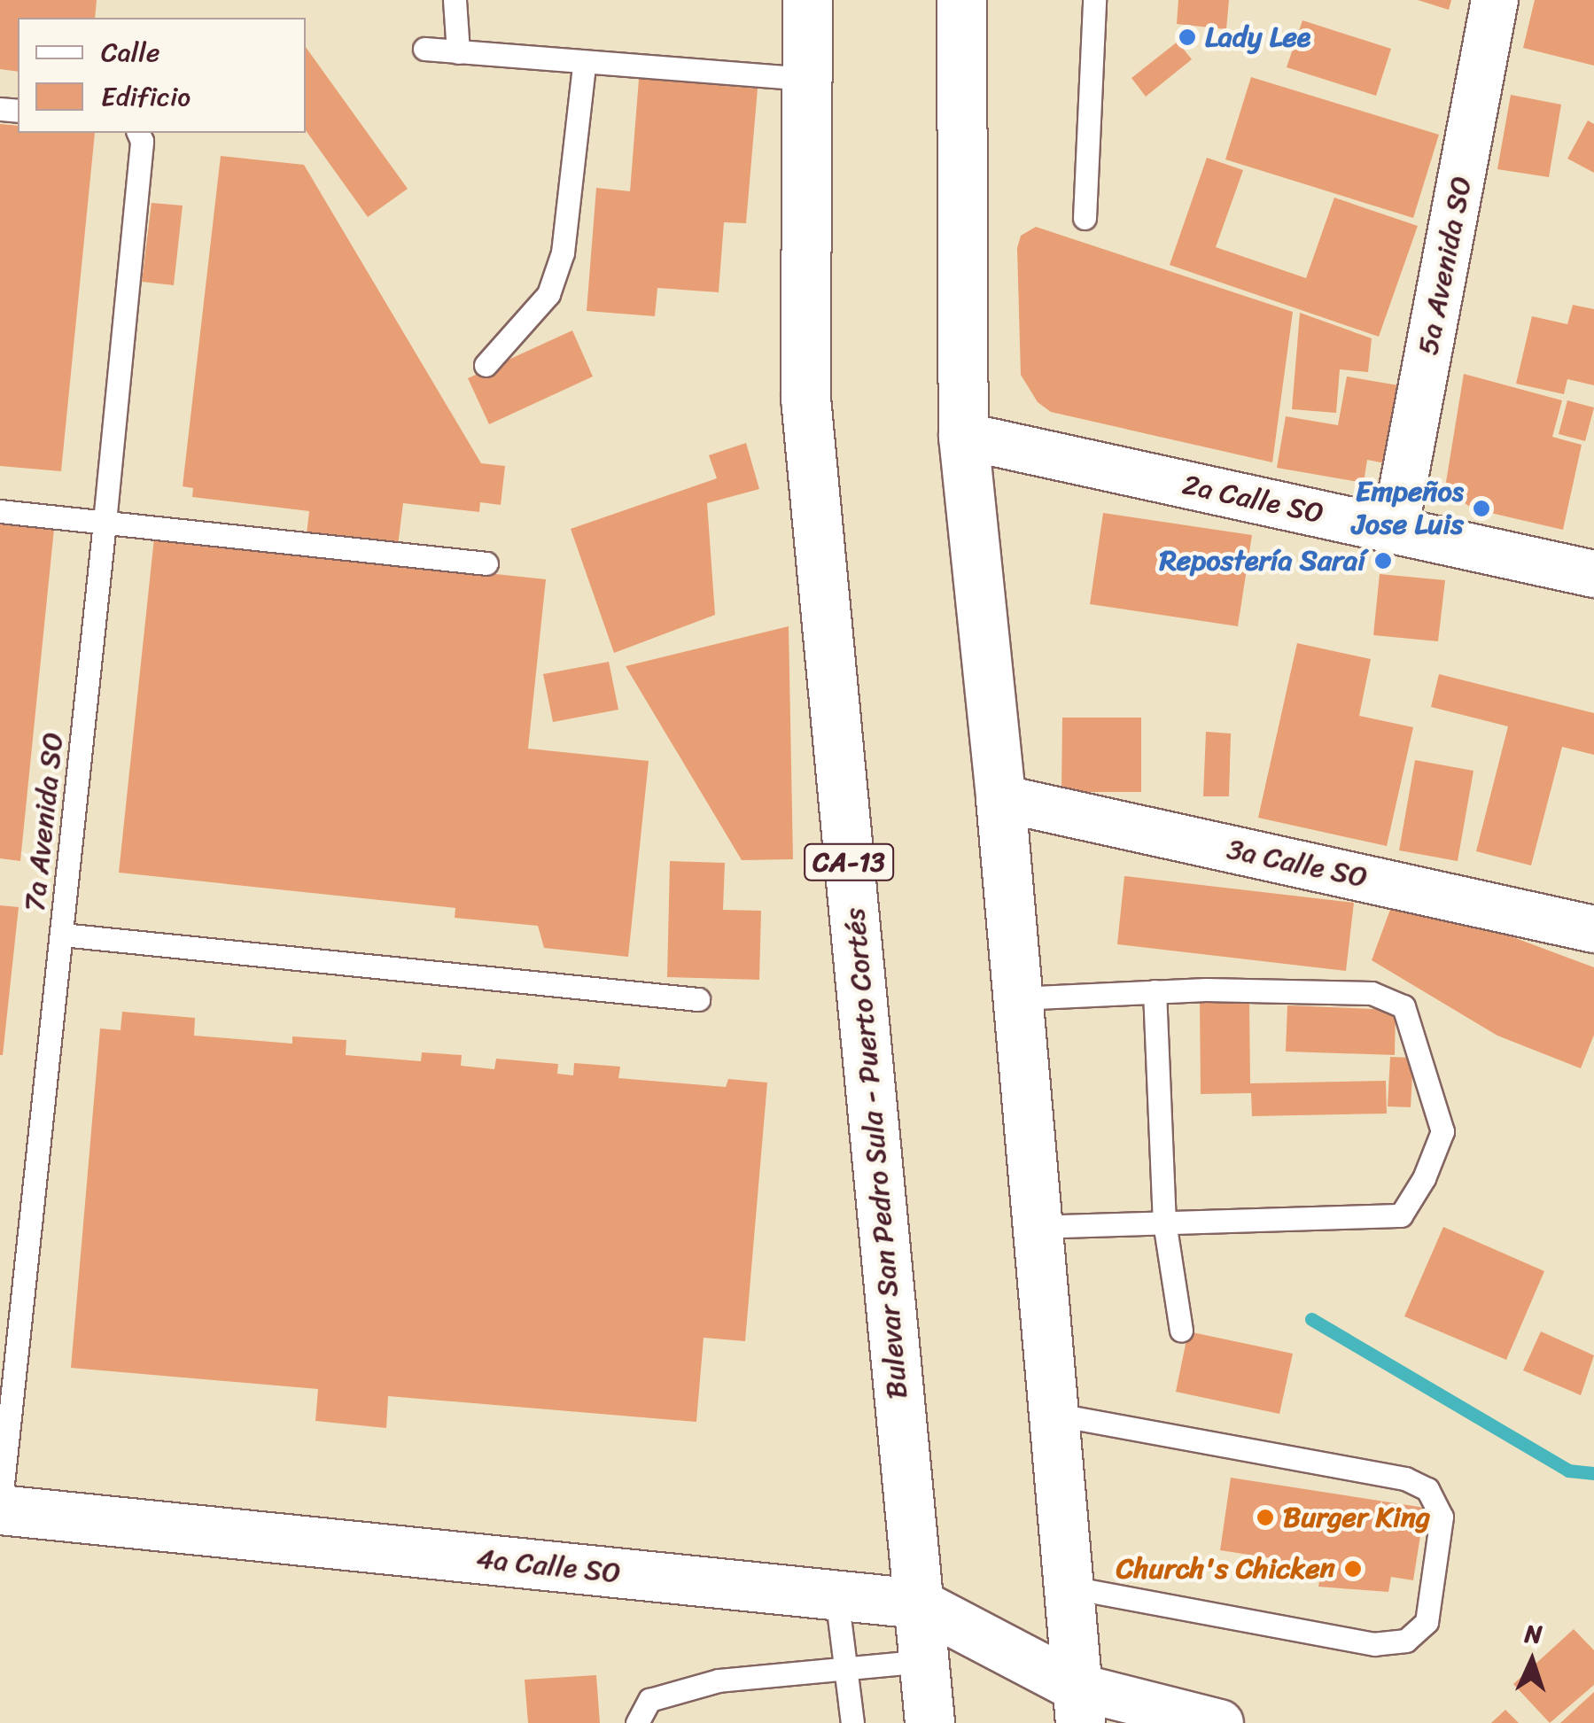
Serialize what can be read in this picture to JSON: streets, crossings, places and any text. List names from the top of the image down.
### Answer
{
  "streets": {
    "main road": ["CA-13", "Bulevar San Pedro Sula - Puerto Cortés", "4a Calle SO"],
    "street": ["5a Avenida SO", "2a Calle SO", "3a Calle SO"],
    "lane": ["7a Avenida SO"]
  },
  "crossings": [
    ["5a Avenida SO", "2a Calle SO"],
    ["7a Avenida SO", "4a Calle SO"],
    ["Bulevar San Pedro Sula - Puerto Cortés", "4a Calle SO"]
  ],
  "places": [
    "Lady Lee",
    "Empeños Jose Luis",
    "Repostería Saraí",
    "Burger King",
    "Church's Chicken"
  ],
  "legend": ["Calle", "Edificio"],
  "north": "top"
}
